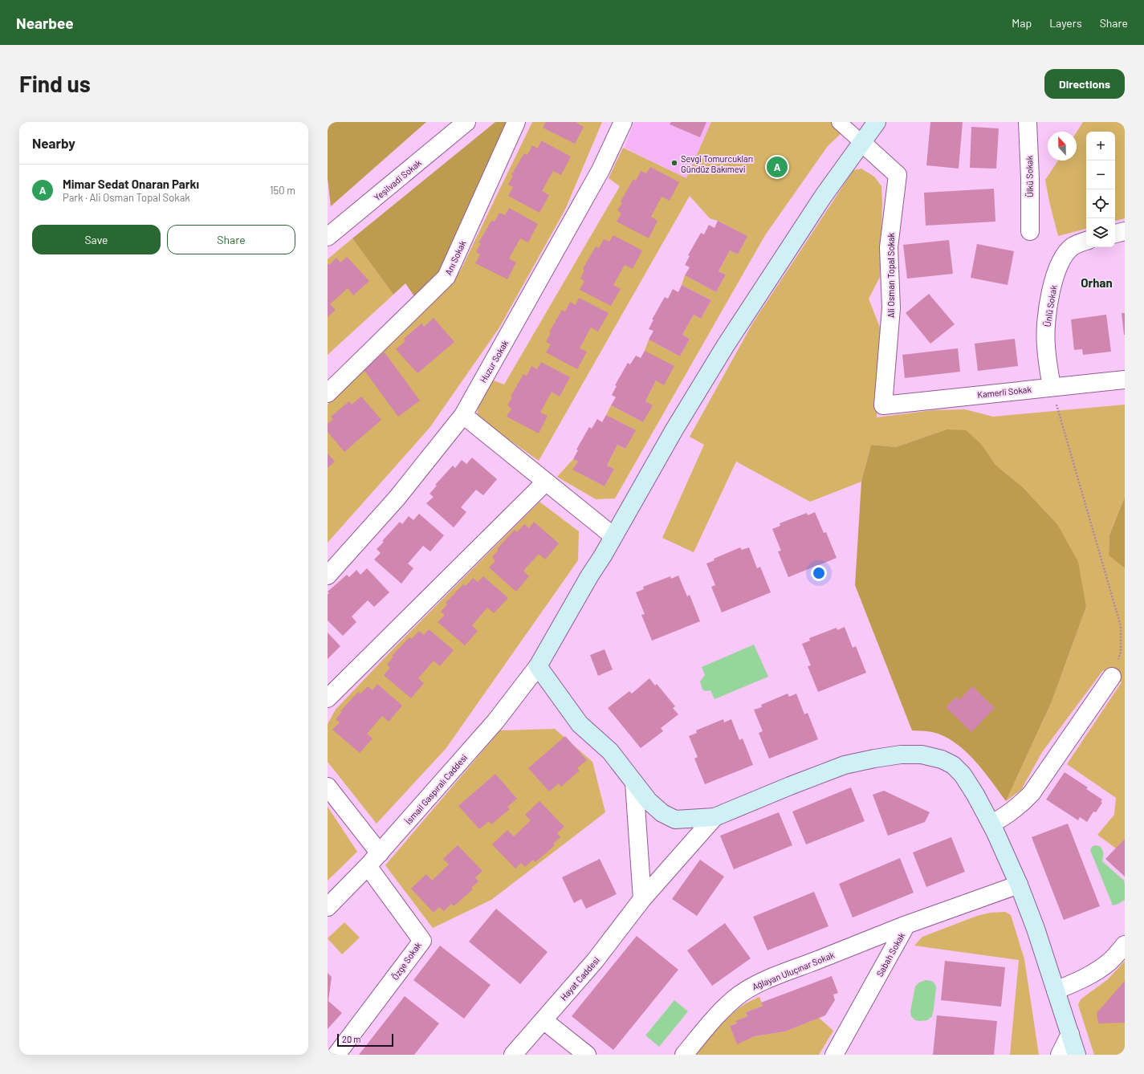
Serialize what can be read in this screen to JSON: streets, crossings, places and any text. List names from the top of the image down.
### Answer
{
  "streets": {
    "street": [
      "Ülkü Sokak",
      "Yeşilvadi Sokak",
      "Anı Sokak",
      "Ali Osman Topal Sokak",
      "Ünlü Sokak",
      "Huzur Sokak",
      "Kamerli Sokak",
      "İsmail Gaspıralı Caddesi",
      "Sabah Sokak",
      "Özge Sokak",
      "Ağlayan Uluçınar Sokak",
      "Hayat Caddesi"
    ]
  },
  "crossings": [
    ["Ali Osman Topal Sokak", "Kamerli Sokak"],
    ["Ünlü Sokak", "Kamerli Sokak"],
    ["İsmail Gaspıralı Caddesi", "Özge Sokak"],
    ["Sabah Sokak", "Ağlayan Uluçınar Sokak"]
  ],
  "districts": ["Orhan"],
  "places": ["Sevgi Tomurcukları Gündüz Bakımevi"],
  "scale_bar": "20 m",
  "north": "top",
  "page": {
    "header": "Nearbee",
    "nav": ["Map", "Layers", "Share"],
    "buttons": [
      "Directions",
      ["Save", "Share"]
    ],
    "title": "Find us",
    "heading": "Nearby",
    "map_buttons": ["+", "−"],
    "pins": "A",
    "list": [
      {
        "mark": "A",
        "name": "Mimar Sedat Onaran Parkı",
        "note": "Park · Ali Osman Topal Sokak",
        "value": "150 m"
      }
    ],
    "scale": "20 m"
  }
}
